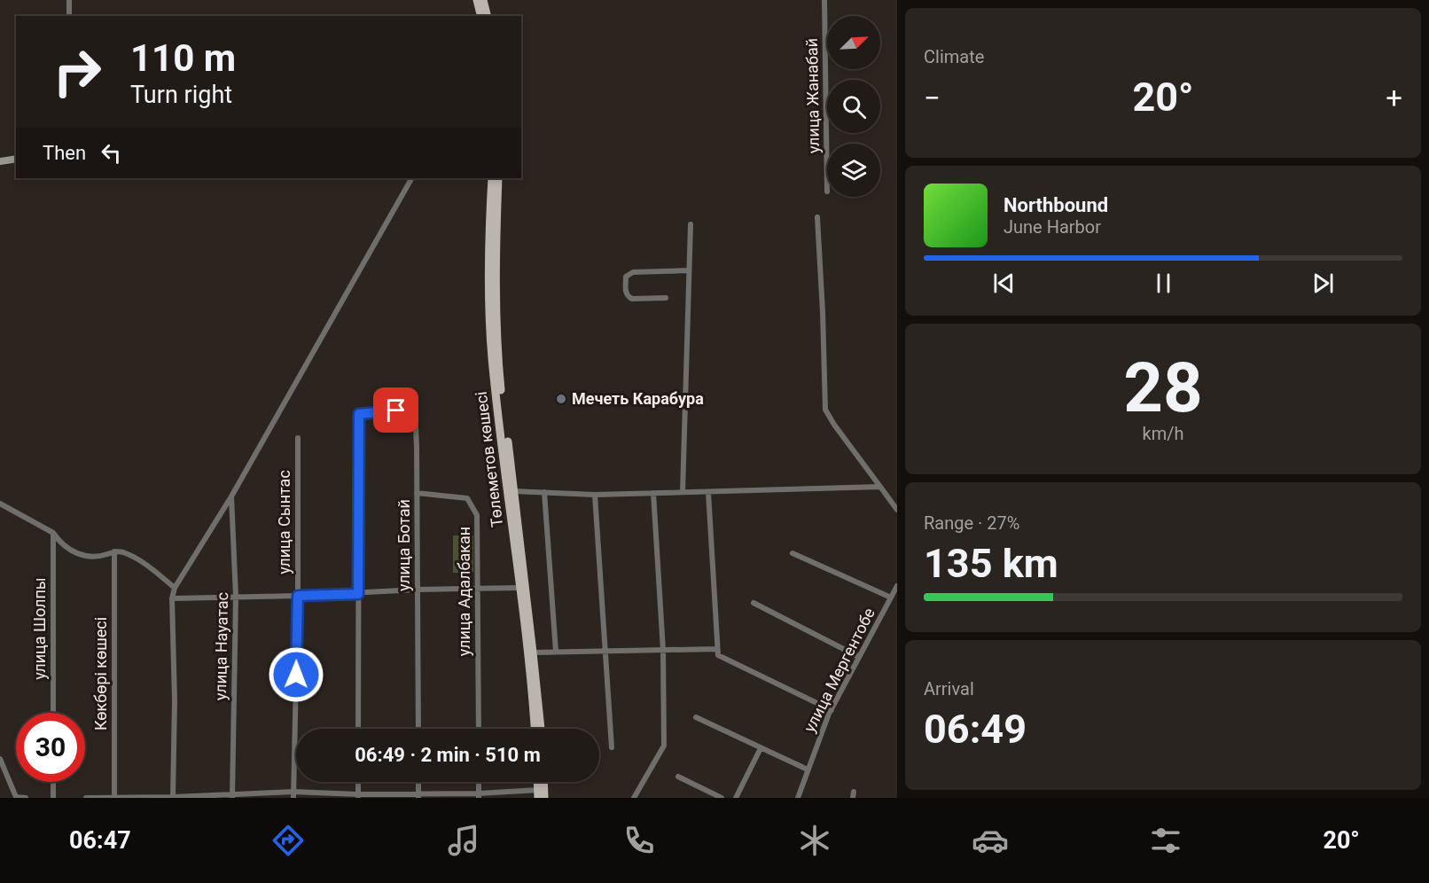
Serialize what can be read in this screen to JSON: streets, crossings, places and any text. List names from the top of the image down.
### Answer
{
  "streets": {
    "main road": ["Төлеметов көшесі"],
    "street": [
      "улица Жанабай",
      "улица Сынтас",
      "улица Ботай",
      "улица Адалбакан",
      "улица Шолпы",
      "улица Науатас",
      "улица Мергентобе",
      "Көкбөрі көшесі"
    ]
  },
  "crossings": [
    ["улица Ботай", "улица Адалбакан"]
  ],
  "places": ["Мечеть Карабура"],
  "north": "top right",
  "page": {
    "tile": [
      "Climate",
      ["28", "km/h"],
      ["Range · 27%", "135 km"],
      ["Arrival", "06:49"]
    ],
    "turn": ["110 m", "Turn right"],
    "heat": ["−", "20°", "+"],
    "then": "Then",
    "song": ["Northbound", "June Harbor"],
    "limit": "30",
    "trip": "06:49 · 2 min · 510 m",
    "tabs": ["06:47", "20°"]
  }
}
